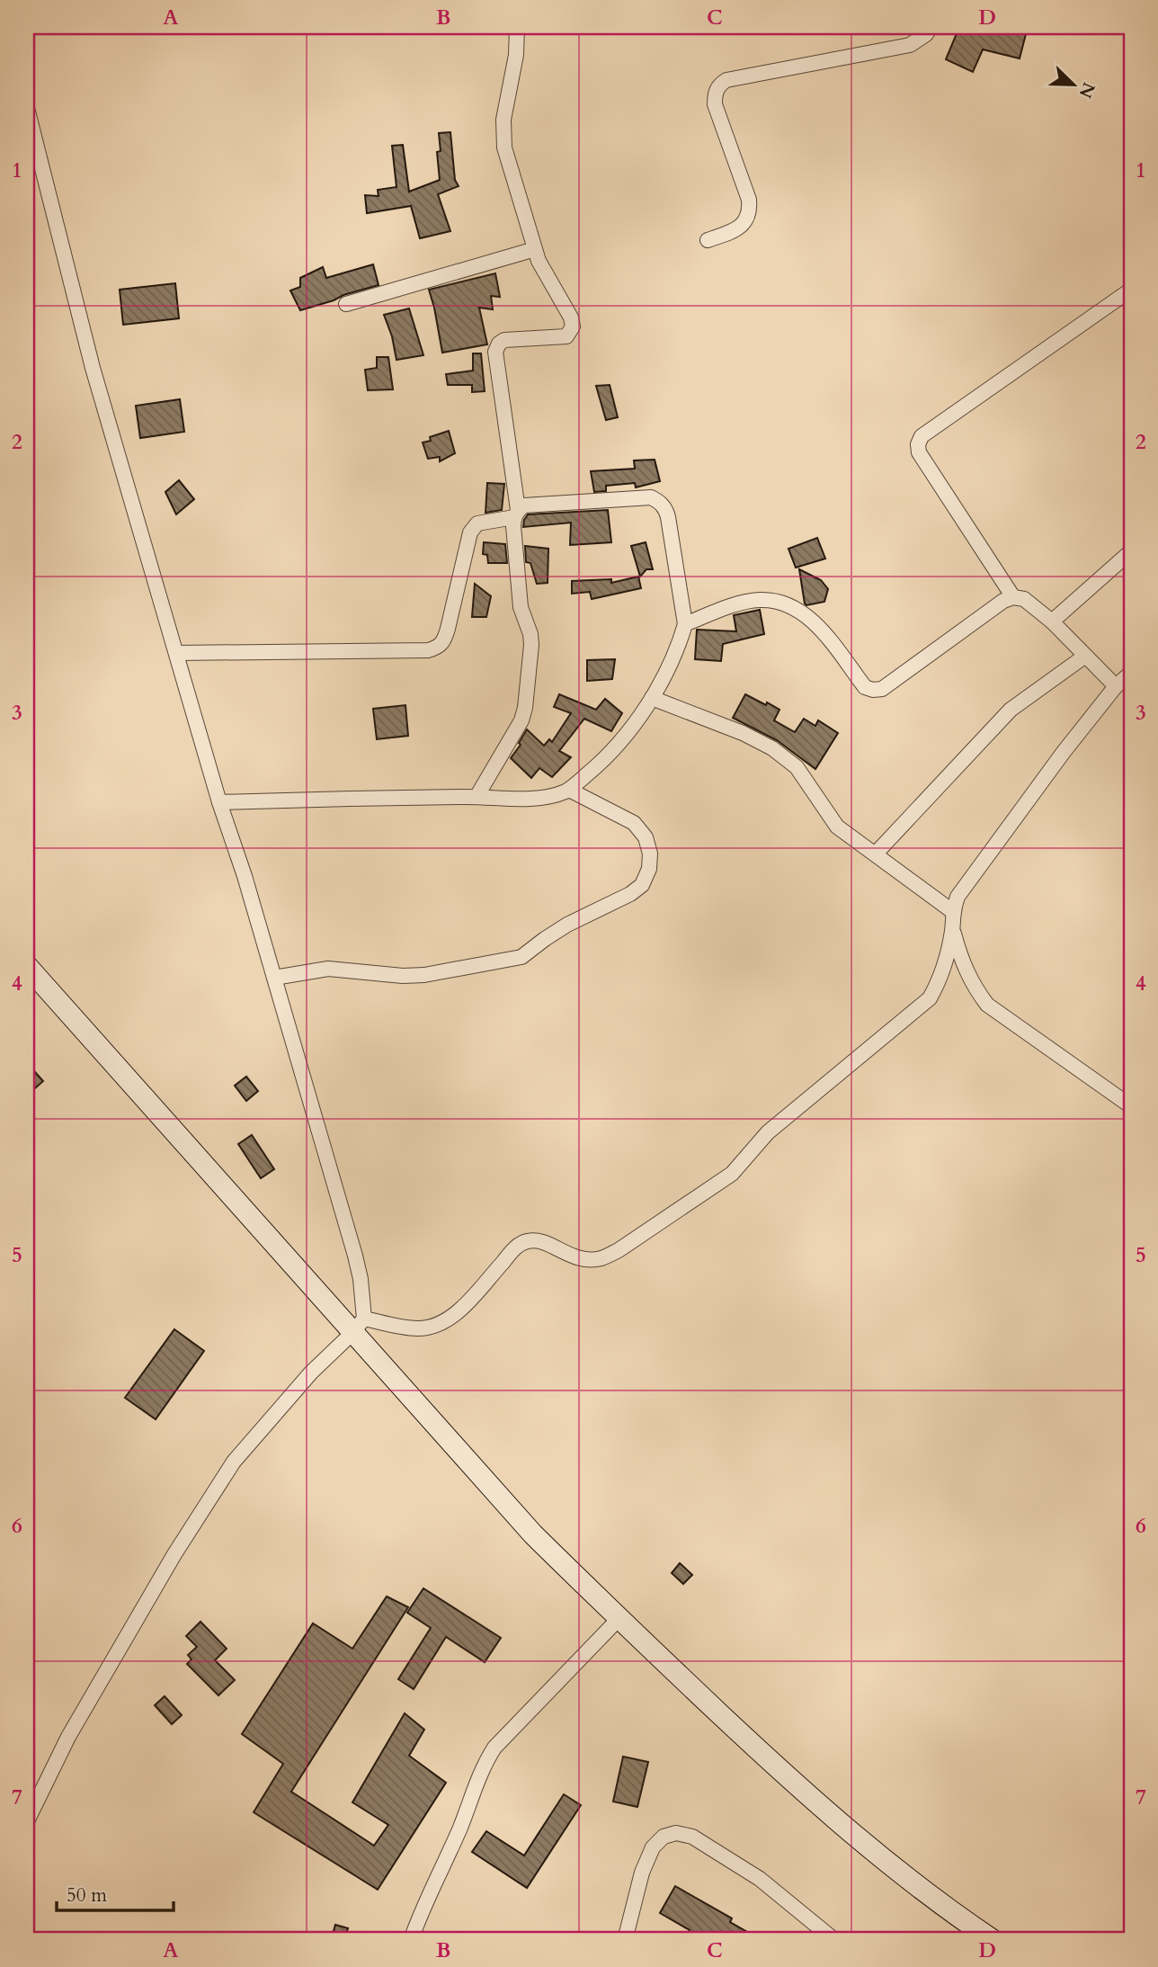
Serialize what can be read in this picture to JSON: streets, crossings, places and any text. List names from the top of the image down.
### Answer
{
  "scale_bar": "50 m",
  "north": "bottom right",
  "grid": {
    "columns": [
      "A",
      "B",
      "C",
      "D"
    ],
    "rows": [
      "1",
      "2",
      "3",
      "4",
      "5",
      "6",
      "7"
    ]
  }
}
